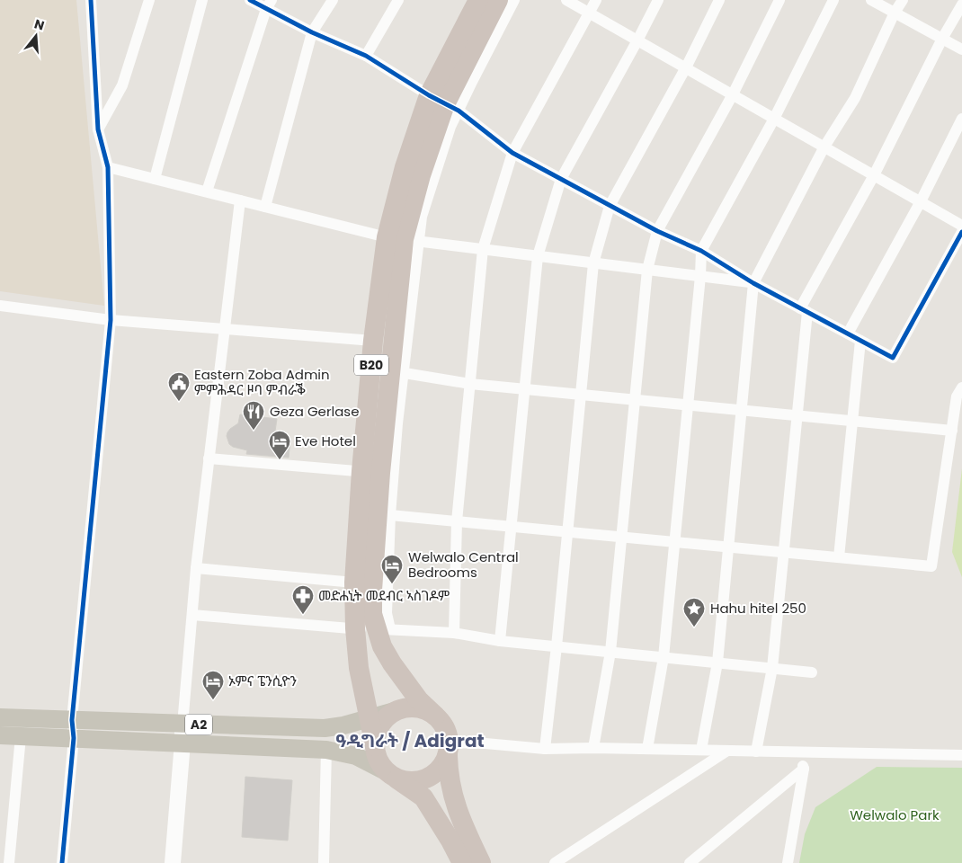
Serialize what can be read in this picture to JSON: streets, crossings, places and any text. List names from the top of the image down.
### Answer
{
  "streets": {
    "highway": ["B20", "A2"]
  },
  "crossings": [
    ["B20", "A2"]
  ],
  "districts": ["ዓዲግራት / Adigrat"],
  "parks": ["Welwalo Park"],
  "places": {
    "public building": ["Eastern Zoba Admin ምምሕዳር ዞባ ምብራቕ"],
    "restaurant": ["Geza Gerlase"],
    "hotel": ["Eve Hotel", "Welwalo Central Bedrooms", "ኦምና ፔንሲዮን"],
    "pharmacy": ["መድሐኒት መደብር ኣስገዶም"],
    "place": ["Hahu hitel 250"]
  },
  "north": "top"
}
